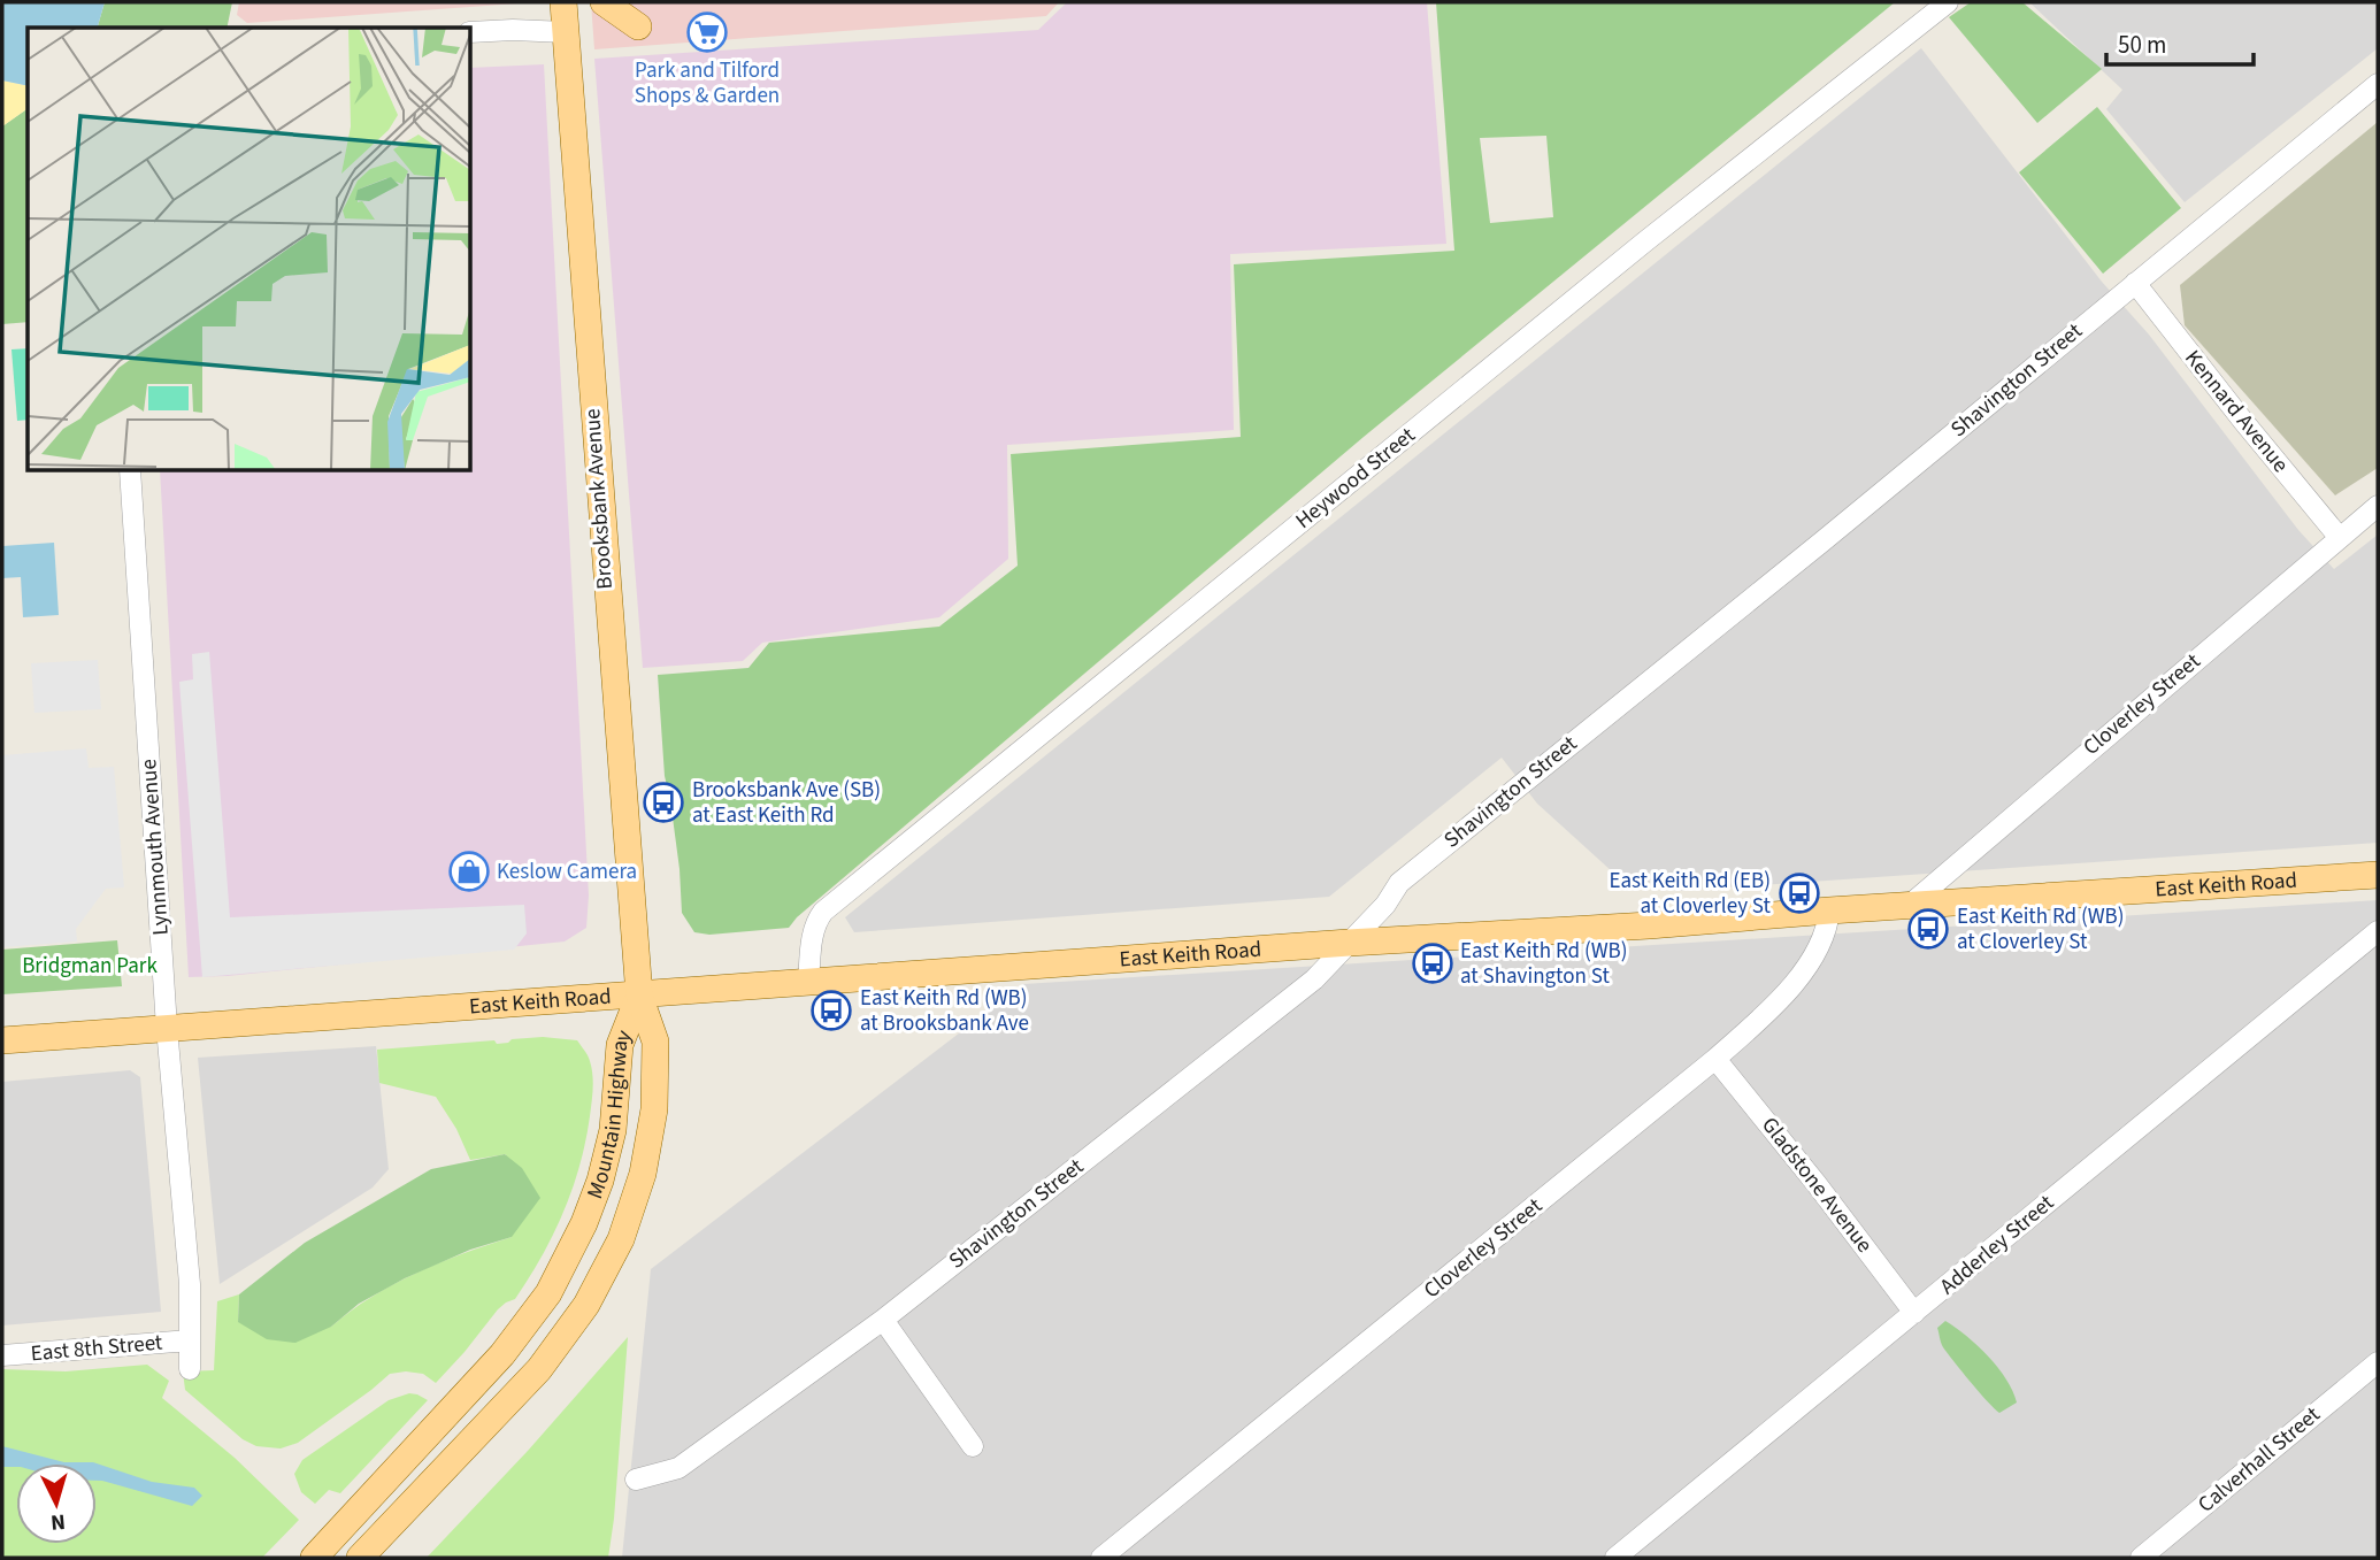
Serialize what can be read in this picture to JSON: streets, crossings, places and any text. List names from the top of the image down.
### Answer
{
  "streets": {
    "main road": ["Brooksbank Avenue", "East Keith Road", "Mountain Highway"],
    "street": [
      "Shavington Street",
      "Kennard Avenue",
      "Heywood Street",
      "Cloverley Street",
      "Lynnmouth Avenue",
      "Gladstone Avenue",
      "Adderley Street",
      "East 8th Street",
      "Calverhall Street"
    ]
  },
  "crossings": [
    ["Shavington Street", "Kennard Avenue"],
    ["Shavington Street", "East Keith Road"],
    ["Kennard Avenue", "Cloverley Street"],
    ["Heywood Street", "East Keith Road"],
    ["Brooksbank Avenue", "East Keith Road"],
    ["Brooksbank Avenue", "Mountain Highway"],
    ["Cloverley Street", "East Keith Road"],
    ["Cloverley Street", "Gladstone Avenue"],
    ["Lynnmouth Avenue", "East Keith Road"],
    ["Lynnmouth Avenue", "East 8th Street"],
    ["East Keith Road", "Mountain Highway"],
    ["Gladstone Avenue", "Adderley Street"]
  ],
  "parks": ["Bridgman Park"],
  "places": {
    "supermarket": ["Park and Tilford Shops & Garden"],
    "bus stop": [
      "Brooksbank Ave (SB) at East Keith Rd",
      "East Keith Rd (EB) at Cloverley St",
      "East Keith Rd (WB) at Cloverley St",
      "East Keith Rd (WB) at Shavington St",
      "East Keith Rd (WB) at Brooksbank Ave"
    ],
    "shop": ["Keslow Camera"]
  },
  "scale_bar": "50 m",
  "north": "bottom"
}
